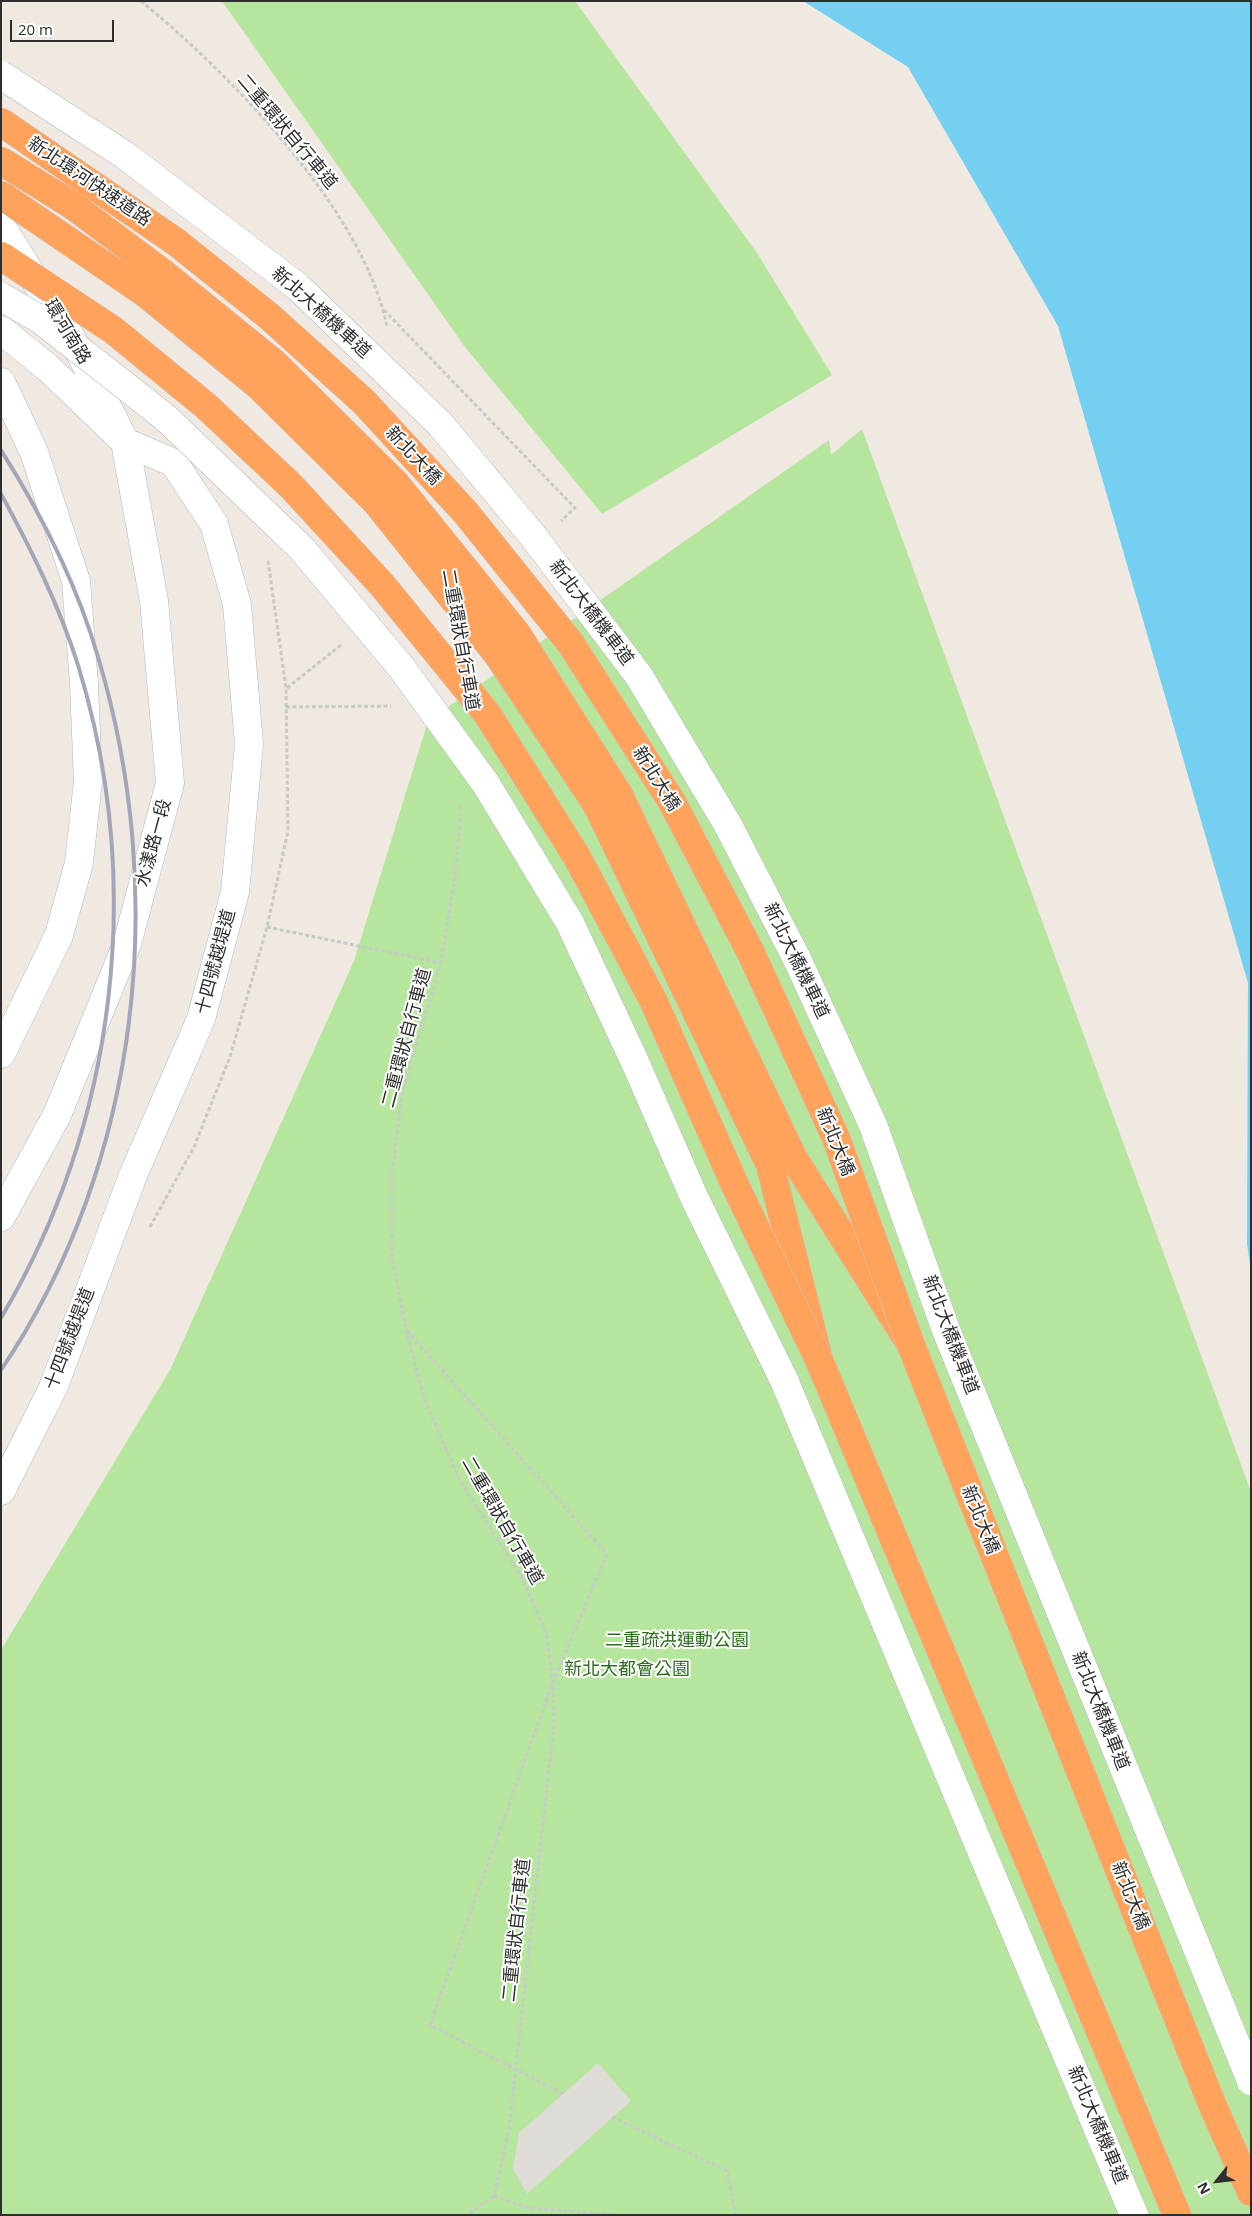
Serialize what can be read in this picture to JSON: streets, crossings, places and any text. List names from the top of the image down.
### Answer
{
  "streets": {
    "highway": ["新北環河快速道路", "新北大橋"],
    "street": [
      "新北大橋機車道",
      "環河南路",
      "水漾路一段",
      "十四號越堤道"
    ],
    "path": ["二重環狀自行車道"]
  },
  "crossings": [
    ["新北環河快速道路", "新北大橋"],
    ["環河南路", "水漾路一段"],
    ["環河南路", "十四號越堤道"],
    ["水漾路一段", "十四號越堤道"]
  ],
  "parks": ["二重疏洪運動公園", "新北大都會公園"],
  "scale_bar": "20 m",
  "north": "bottom left"
}
